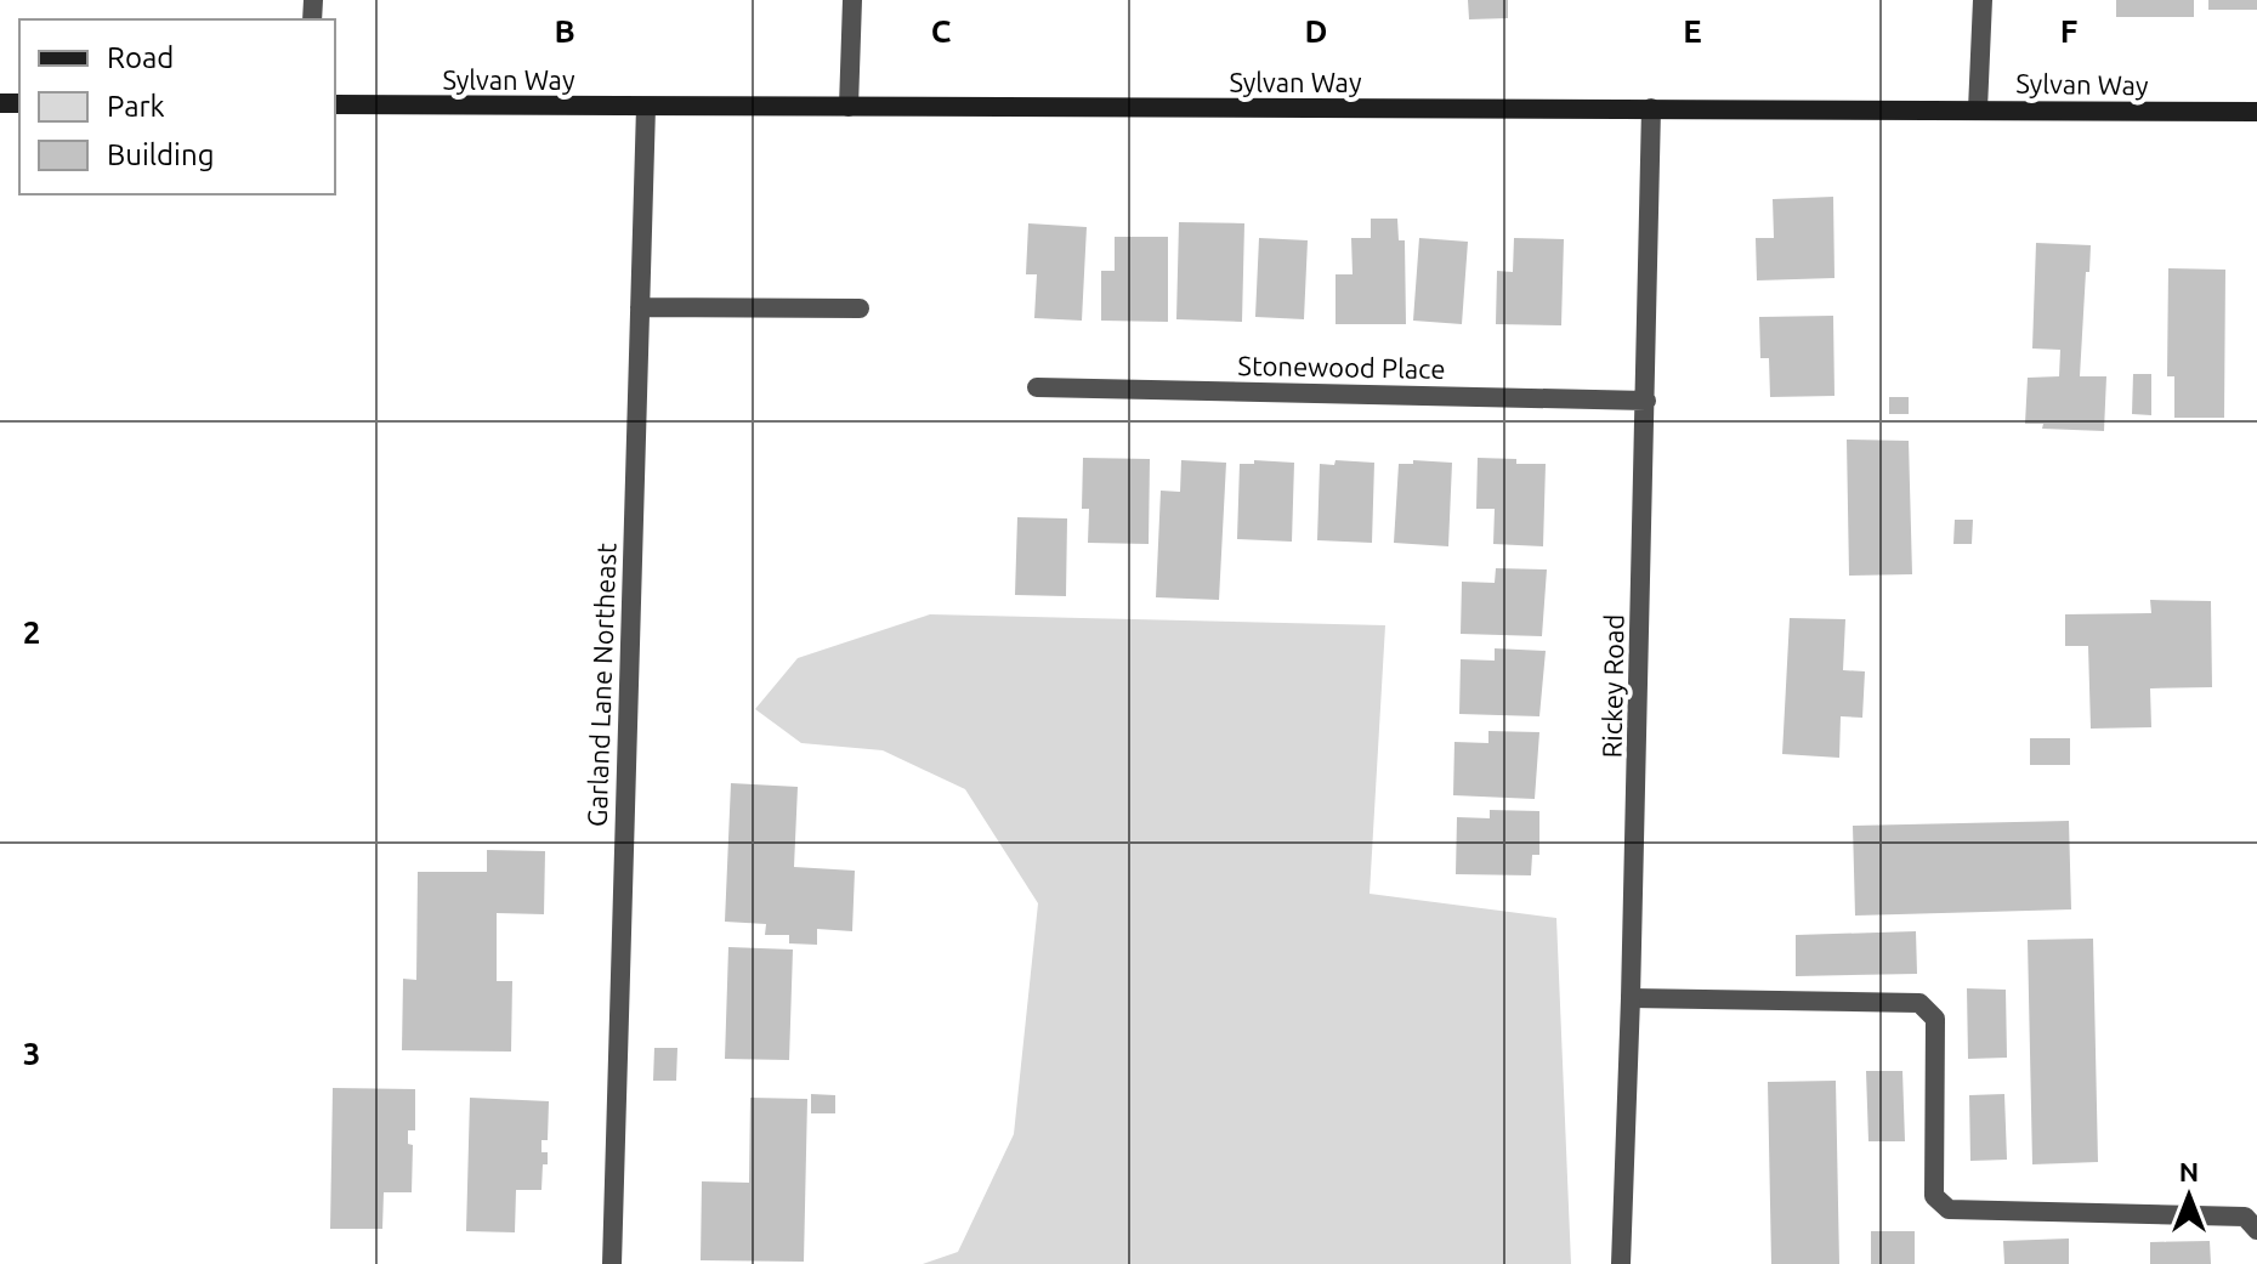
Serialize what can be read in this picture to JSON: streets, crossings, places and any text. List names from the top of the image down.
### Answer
{
  "streets": {
    "main road": ["Sylvan Way"],
    "street": ["Stonewood Place", "Garland Lane Northeast", "Rickey Road"]
  },
  "crossings": [
    ["Sylvan Way", "Garland Lane Northeast"],
    ["Sylvan Way", "Rickey Road"],
    ["Stonewood Place", "Rickey Road"]
  ],
  "legend": ["Road", "Park", "Building"],
  "north": "top",
  "grid": {
    "columns": [
      "B",
      "C",
      "D",
      "E",
      "F"
    ],
    "rows": ["2", "3"]
  }
}
